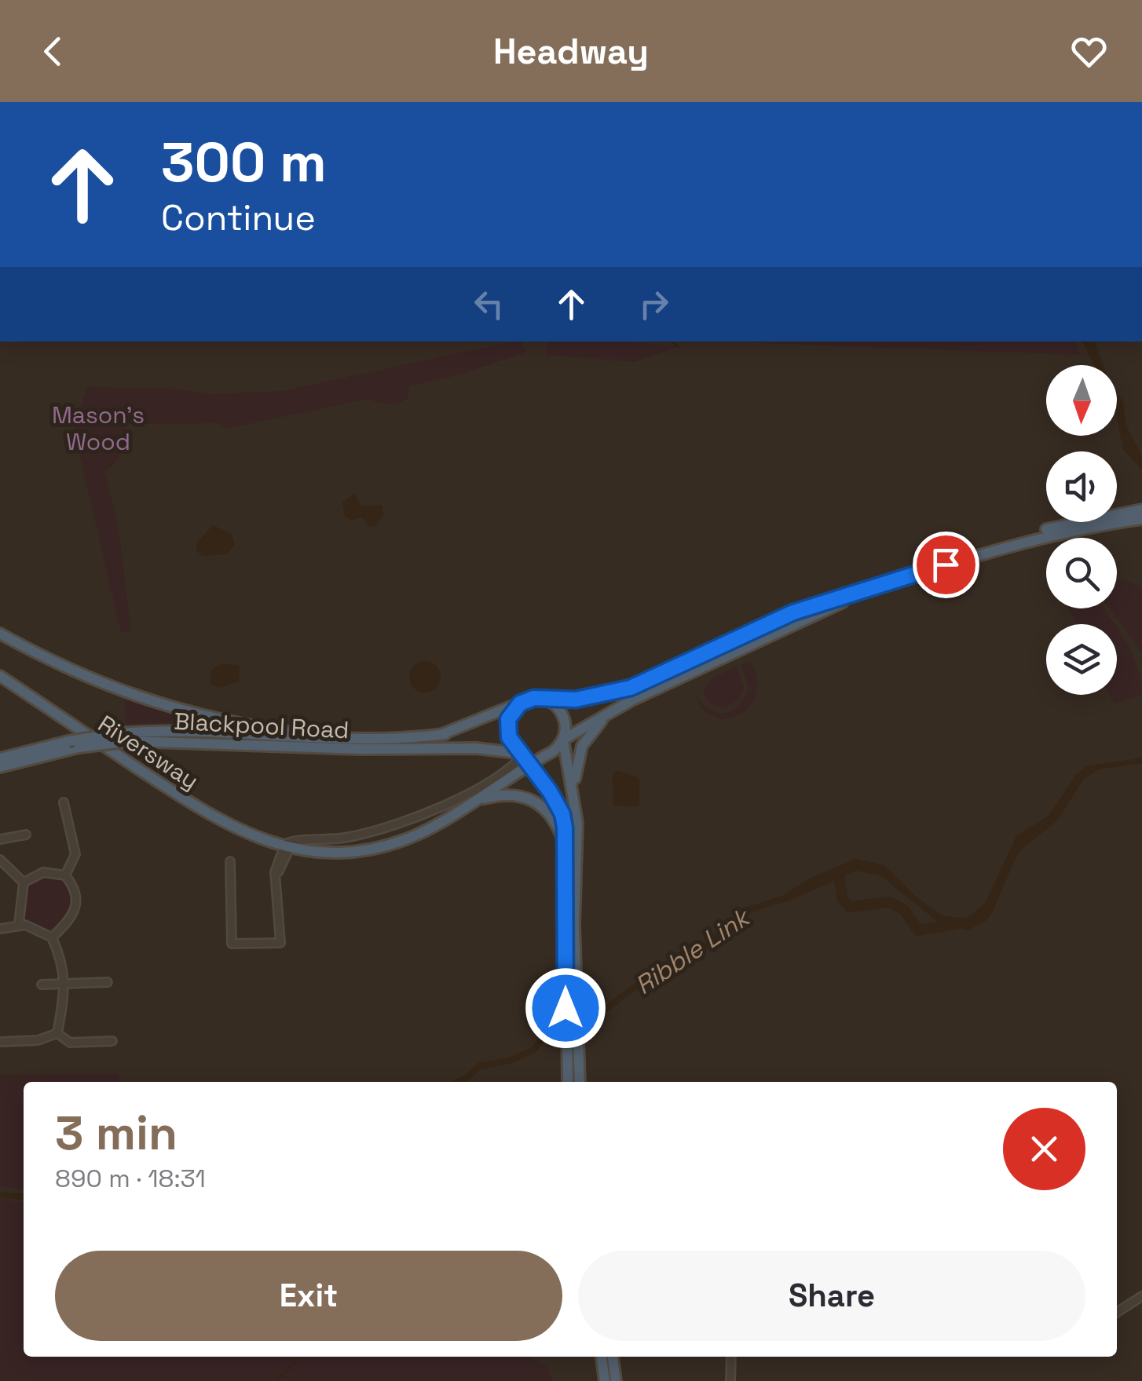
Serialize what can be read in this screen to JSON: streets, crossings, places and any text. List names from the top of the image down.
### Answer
{
  "streets": {
    "highway": ["Blackpool Road", "Riversway"]
  },
  "crossings": [
    ["Blackpool Road", "Riversway"]
  ],
  "water": ["Ribble Link"],
  "parks": ["Mason's Wood"],
  "north": "bottom",
  "page": {
    "header": "Headway",
    "turn": ["300 m", "Continue"],
    "heading": ["3 min", "890 m · 18:31"],
    "buttons": ["Exit", "Share"]
  }
}
